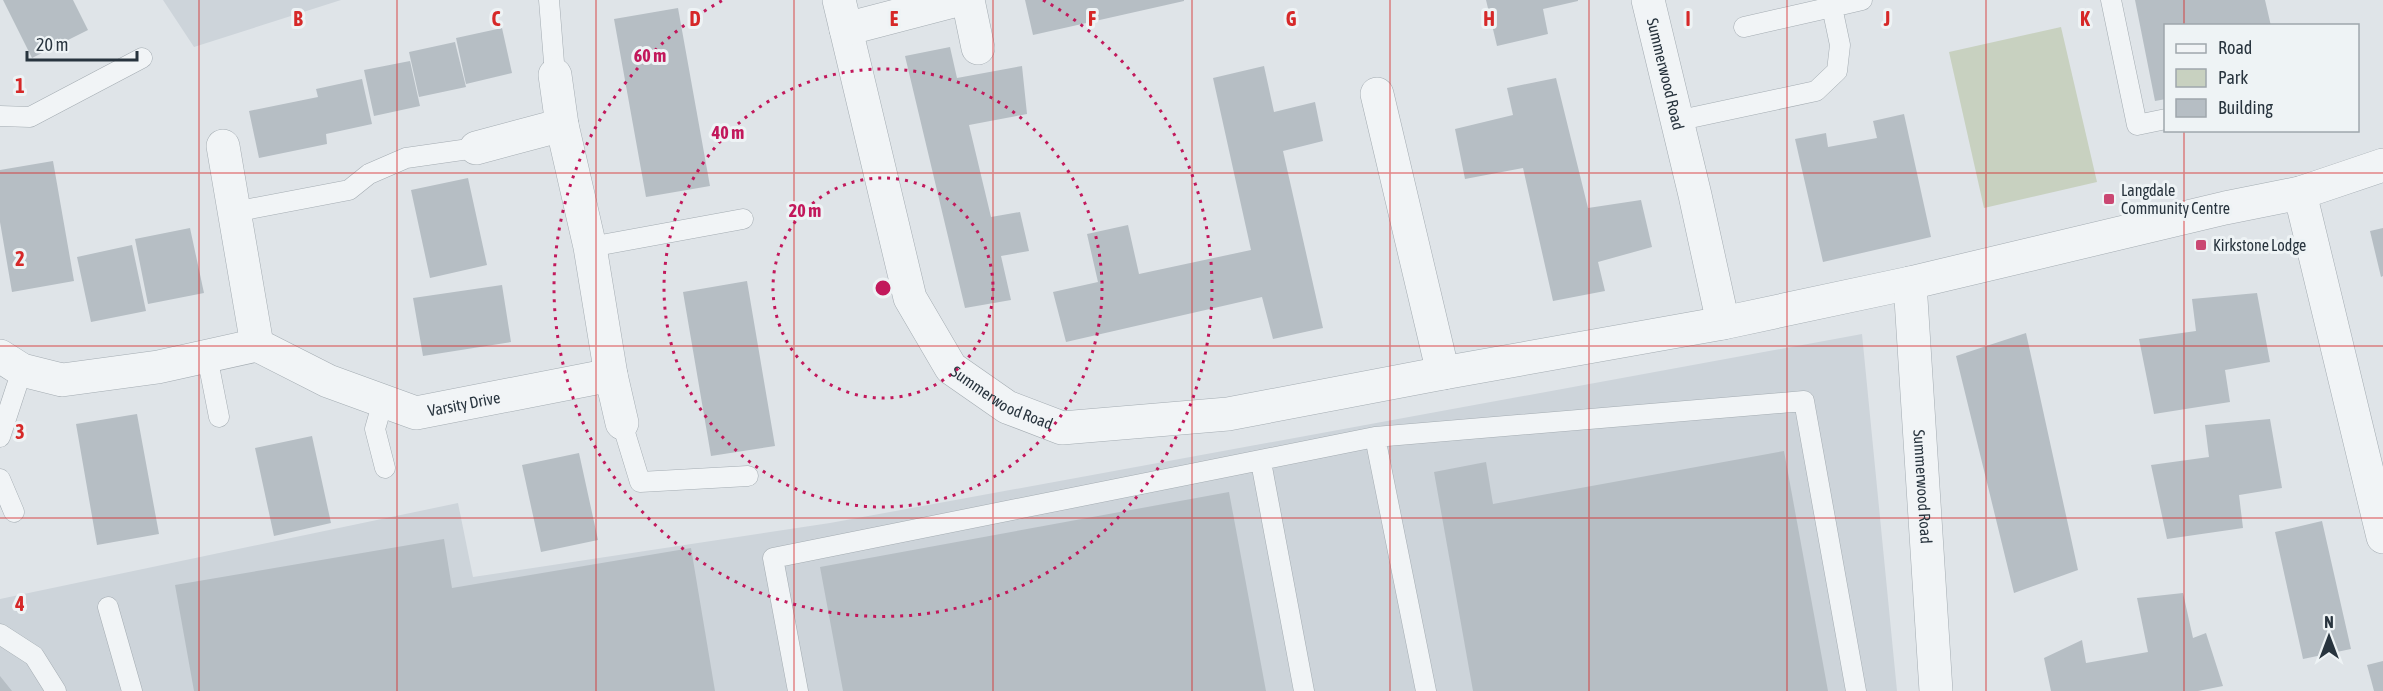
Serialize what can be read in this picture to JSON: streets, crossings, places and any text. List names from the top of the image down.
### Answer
{
  "streets": {
    "street": ["Summerwood Road", "Varsity Drive"]
  },
  "places": {
    "transit": ["Langdale Community Centre", "Kirkstone Lodge"]
  },
  "legend": ["Road", "Park", "Building"],
  "scale_bar": "20 m",
  "north": "top",
  "grid": {
    "columns": [
      "B",
      "C",
      "D",
      "E",
      "F",
      "G",
      "H",
      "I",
      "J",
      "K"
    ],
    "rows": [
      "1",
      "2",
      "3",
      "4"
    ]
  },
  "rings": ["60 m", "40 m", "20 m"]
}
